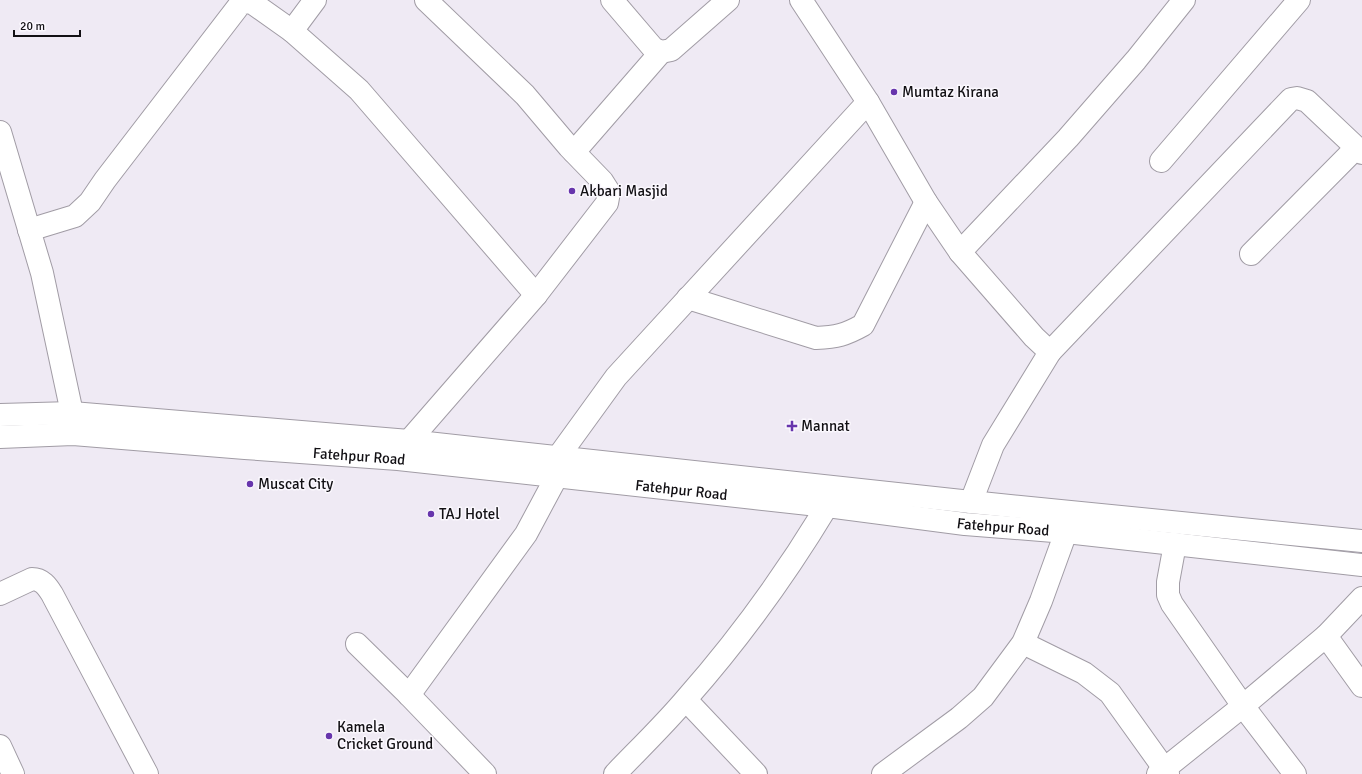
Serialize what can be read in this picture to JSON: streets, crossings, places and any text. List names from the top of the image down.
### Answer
{
  "streets": {
    "street": ["Fatehpur Road"]
  },
  "places": {
    "other": [
      "Mumtaz Kirana",
      "Akbari Masjid",
      "Muscat City",
      "TAJ Hotel",
      "Kamela Cricket Ground"
    ],
    "health": ["Mannat"]
  },
  "scale_bar": "20 m"
}
